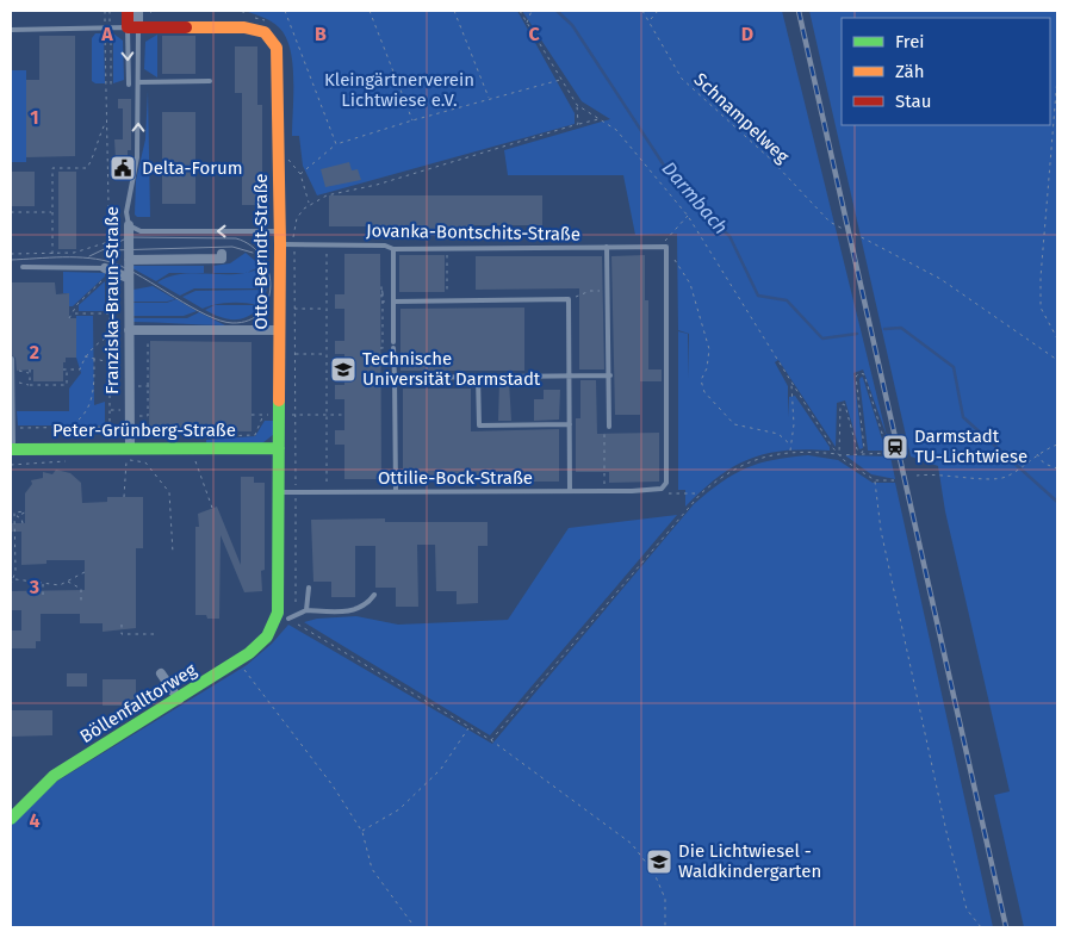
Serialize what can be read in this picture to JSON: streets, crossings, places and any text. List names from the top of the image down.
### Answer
{
  "streets": {
    "street": [
      "Otto-Berndt-Straße",
      "Franziska-Braun-Straße",
      "Peter-Grünberg-Straße",
      "Böllenfalltorweg"
    ],
    "lane": ["Jovanka-Bontschits-Straße", "Ottilie-Bock-Straße"],
    "path": ["Schnampelweg"]
  },
  "crossings": [
    ["Jovanka-Bontschits-Straße", "Otto-Berndt-Straße"],
    ["Jovanka-Bontschits-Straße", "Ottilie-Bock-Straße"],
    ["Otto-Berndt-Straße", "Franziska-Braun-Straße"],
    ["Otto-Berndt-Straße", "Peter-Grünberg-Straße"],
    ["Otto-Berndt-Straße", "Ottilie-Bock-Straße"],
    ["Otto-Berndt-Straße", "Böllenfalltorweg"],
    ["Franziska-Braun-Straße", "Peter-Grünberg-Straße"]
  ],
  "water": ["Darmbach"],
  "parks": ["Kleingärtnerverein Lichtwiese e.V."],
  "places": {
    "public building": ["Delta-Forum"],
    "school or university": ["Technische Universität Darmstadt", "Die Lichtwiesel - Waldkindergarten"],
    "station": ["Darmstadt TU-Lichtwiese"]
  },
  "legend": ["Frei", "Zäh", "Stau"],
  "grid": {
    "columns": [
      "A",
      "B",
      "C",
      "D"
    ],
    "rows": [
      "1",
      "2",
      "3",
      "4"
    ]
  }
}
